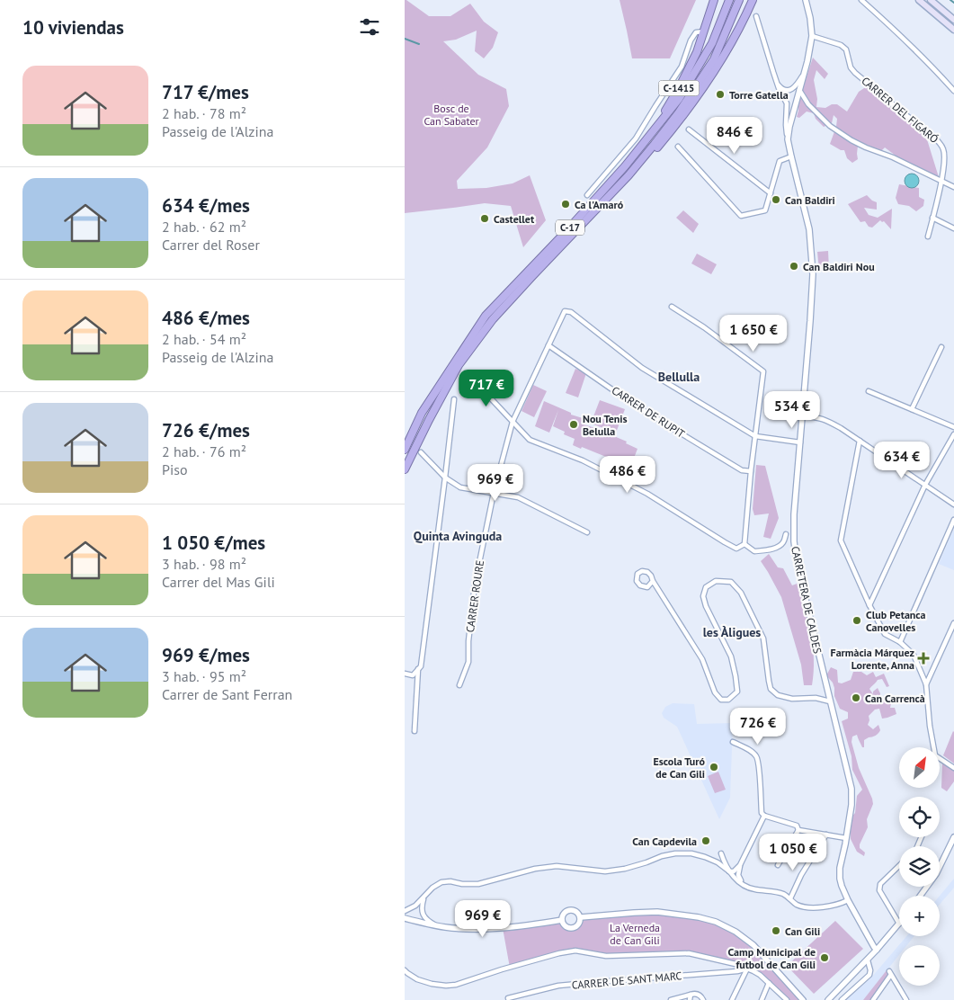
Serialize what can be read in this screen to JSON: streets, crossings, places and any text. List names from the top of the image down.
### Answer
{
  "streets": {
    "highway": ["C-1415", "C-17"],
    "street": [
      "CARRER DEL FIGARÓ",
      "CARRER DE RUPIT",
      "CARRER ROURE",
      "CARRETERA DE CALDES",
      "CARRER DE SANT MARC"
    ]
  },
  "crossings": [
    ["C-1415", "C-17"],
    ["CARRER DEL FIGARÓ", "CARRETERA DE CALDES"],
    ["CARRER DE RUPIT", "CARRER ROURE"]
  ],
  "districts": ["Bellulla", "Quinta Avinguda", "les Àligues"],
  "parks": ["Bosc de Can Sabater", "La Verneda de Can Gili"],
  "places": {
    "other": [
      "Torre Gatella",
      "Can Baldiri",
      "Ca l'Amaró",
      "Castellet",
      "Can Baldiri Nou",
      "Nou Tenis Belulla",
      "Club Petanca Canovelles",
      "Can Carrencà",
      "Escola Turó de Can Gili",
      "Can Capdevila",
      "Can Gili",
      "Camp Municipal de futbol de Can Gili"
    ],
    "health": ["Farmàcia Márquez Lorente, Anna"]
  },
  "north": "top right",
  "page": {
    "heading": "10 viviendas",
    "list": [
      {
        "name": "717 €/mes",
        "note": "2 hab. · 78 m² · Passeig de l'Alzina"
      },
      {
        "name": "634 €/mes",
        "note": "2 hab. · 62 m² · Carrer del Roser"
      },
      {
        "name": "486 €/mes",
        "note": "2 hab. · 54 m² · Passeig de l'Alzina"
      },
      {
        "name": "726 €/mes",
        "note": "2 hab. · 76 m² · Piso"
      },
      {
        "name": "1 050 €/mes",
        "note": "3 hab. · 98 m² · Carrer del Mas Gili"
      },
      {
        "name": "969 €/mes",
        "note": "3 hab. · 95 m² · Carrer de Sant Ferran"
      }
    ],
    "price": [
      "846 €",
      "1 650 €",
      "717 €",
      "534 €",
      "634 €",
      "486 €",
      "969 €",
      "726 €",
      "1 050 €",
      "969 €"
    ],
    "map_buttons": ["+", "−"]
  }
}
